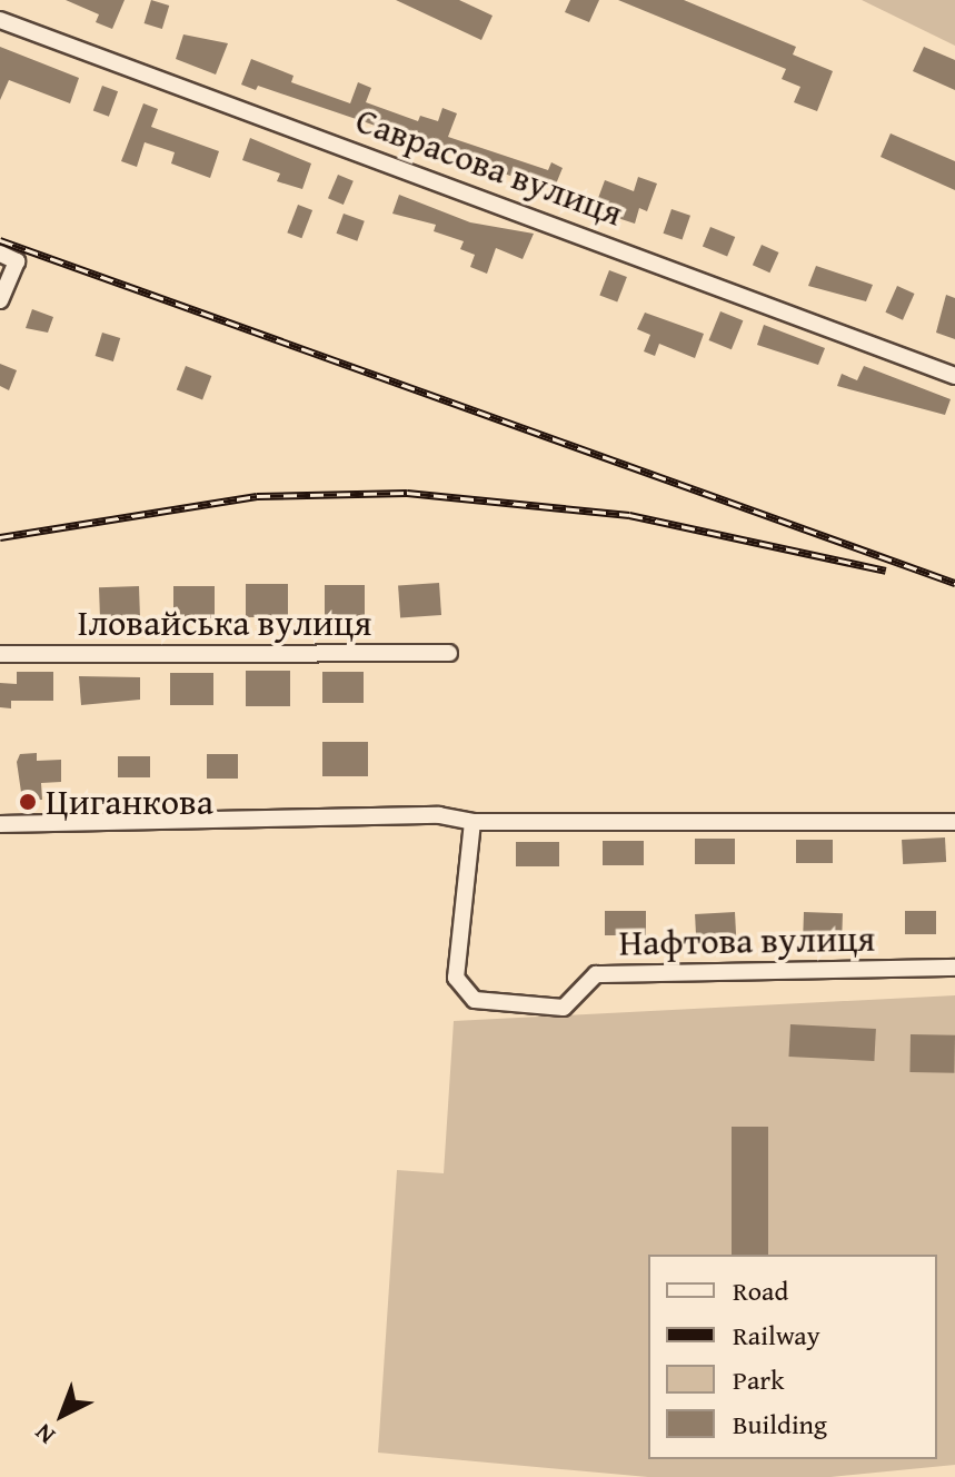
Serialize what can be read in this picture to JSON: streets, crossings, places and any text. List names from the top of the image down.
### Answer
{
  "streets": {
    "street": ["Саврасова вулиця", "Іловайська вулиця", "Нафтова вулиця"]
  },
  "places": ["Циганкова"],
  "legend": [
    "Road",
    "Railway",
    "Park",
    "Building"
  ],
  "north": "bottom left"
}
